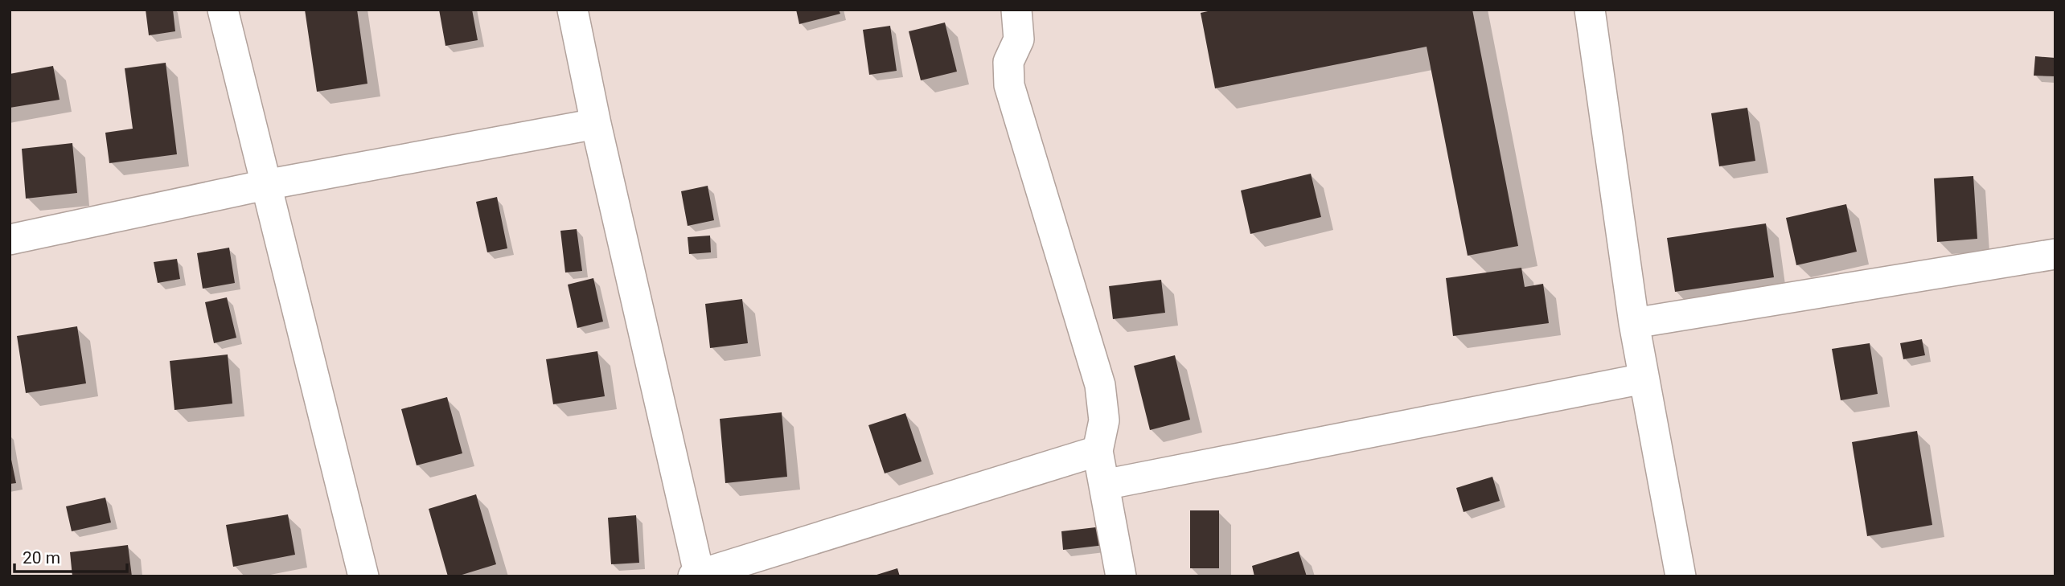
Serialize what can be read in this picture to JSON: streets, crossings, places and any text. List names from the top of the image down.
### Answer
{
  "scale_bar": "20 m"
}
